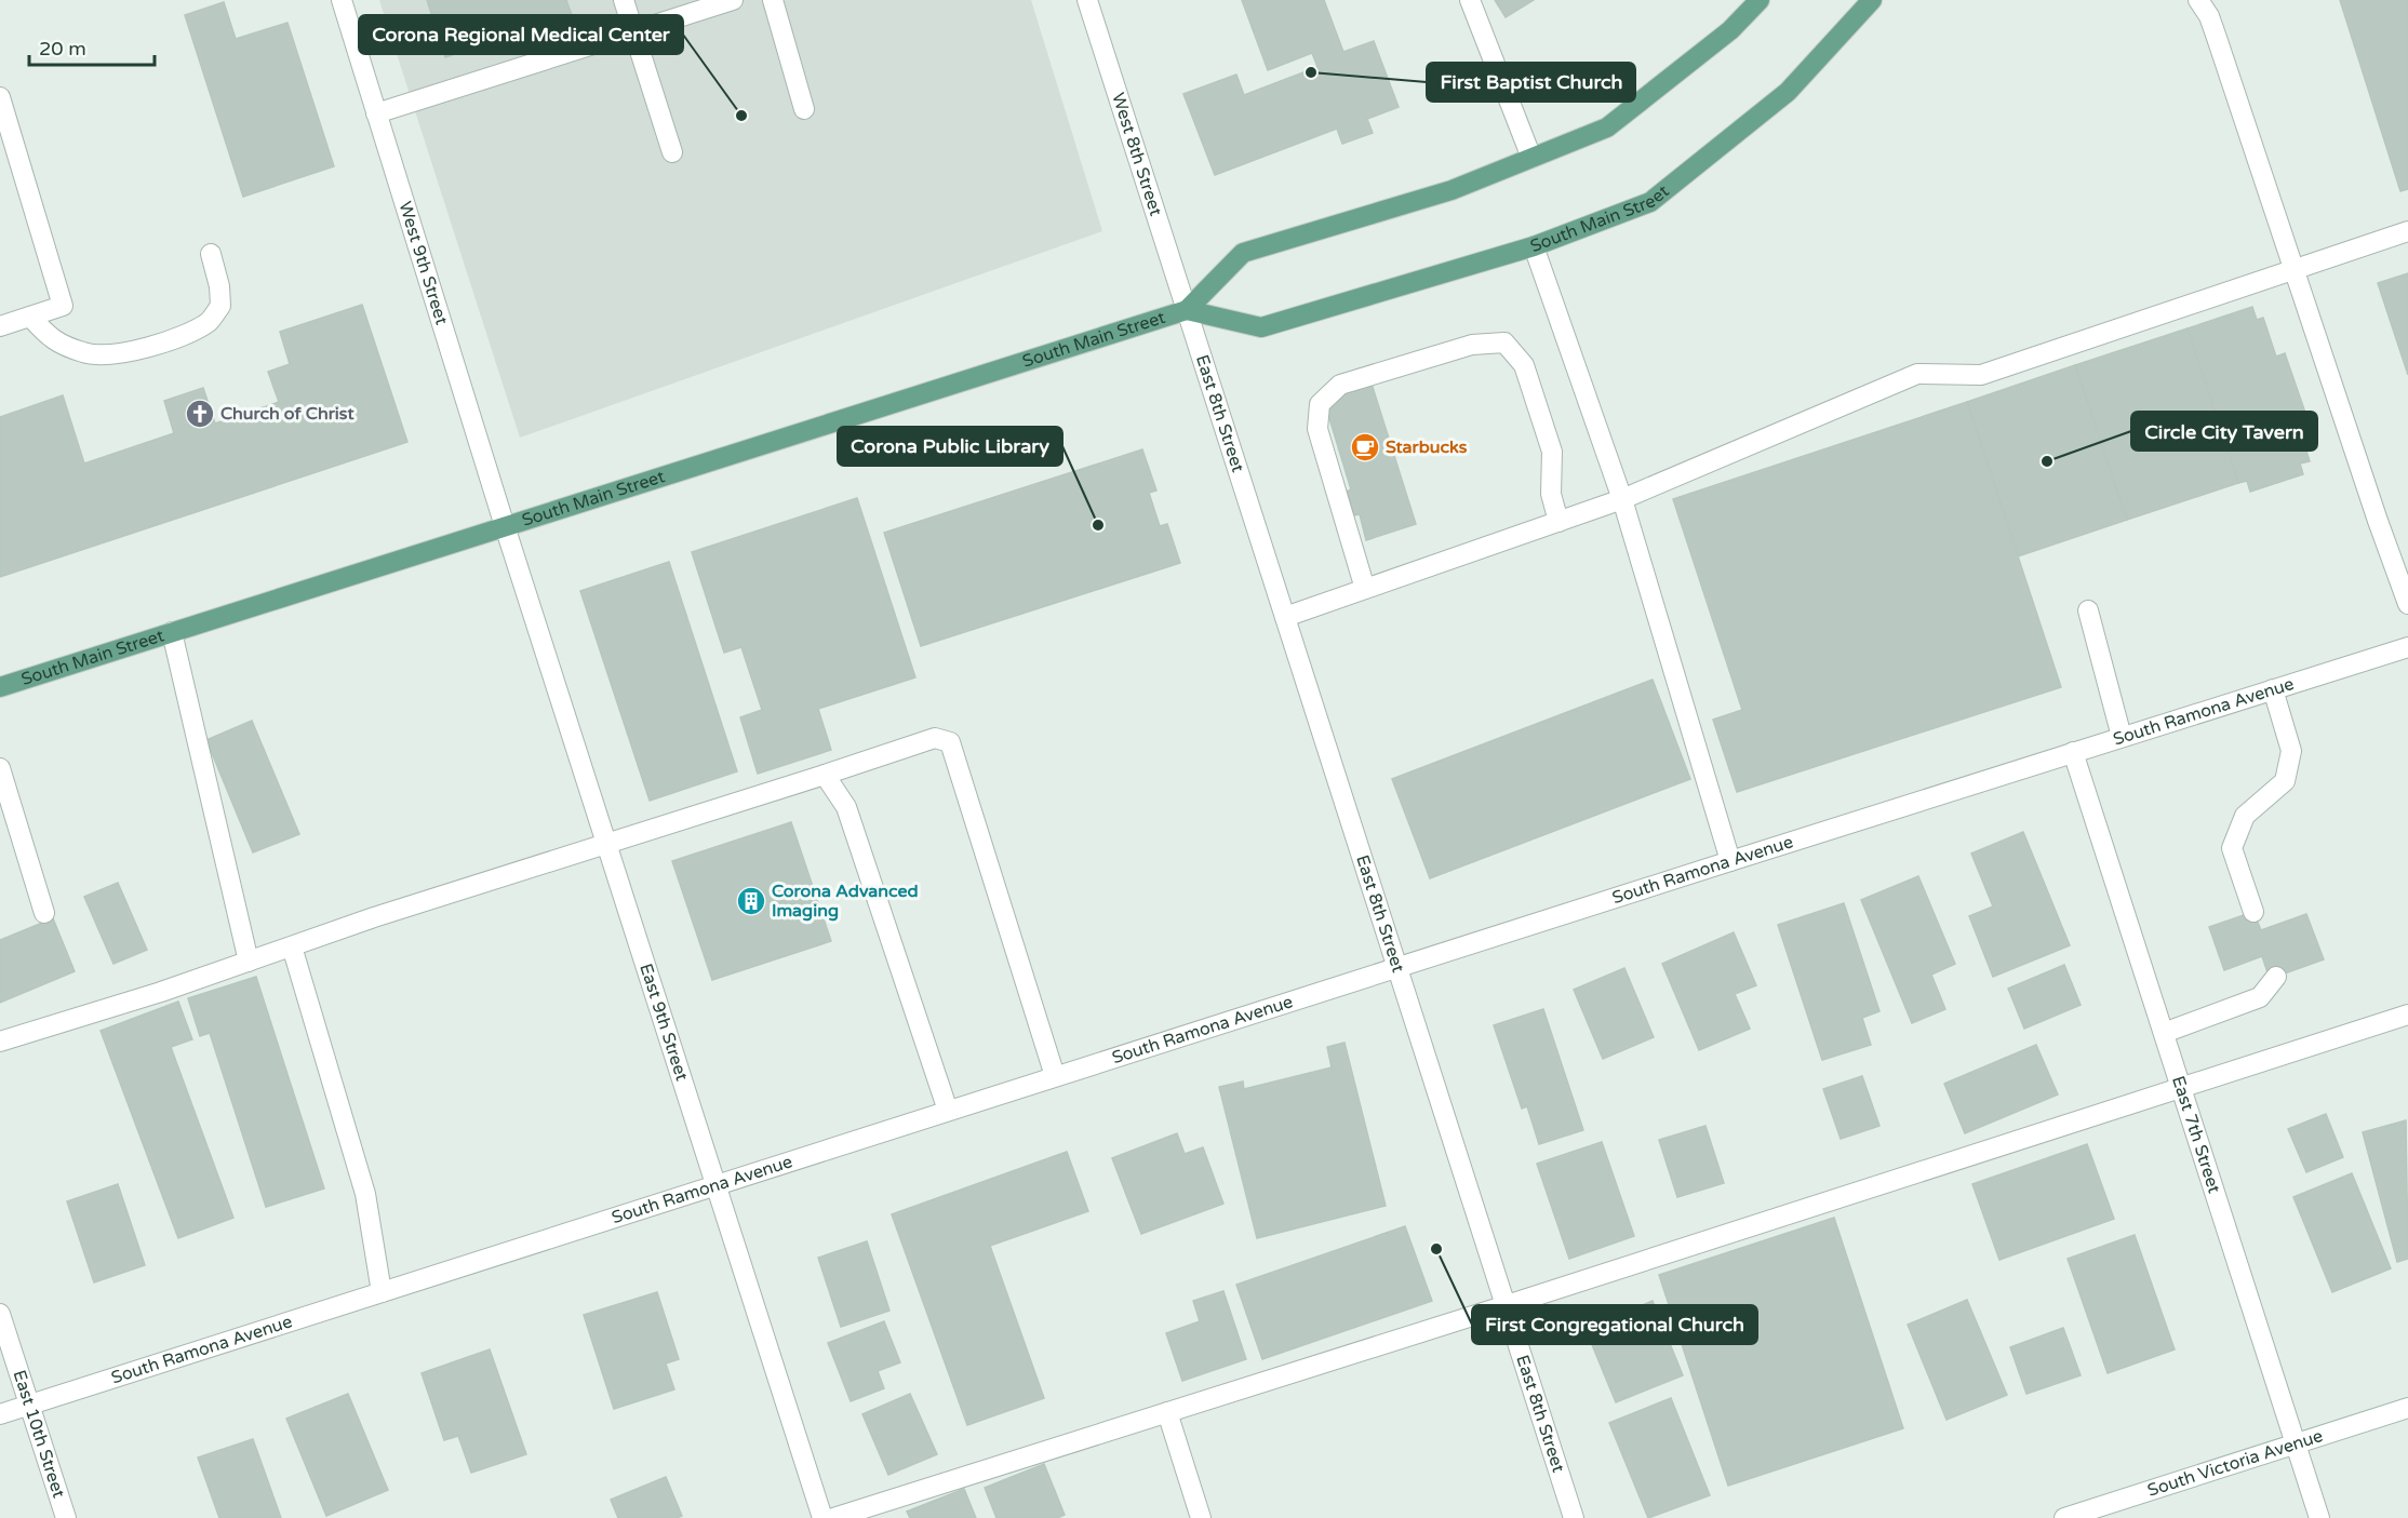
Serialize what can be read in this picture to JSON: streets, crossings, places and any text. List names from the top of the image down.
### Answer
{
  "streets": {
    "main road": ["South Main Street"],
    "street": [
      "West 8th Street",
      "West 9th Street",
      "East 8th Street",
      "South Ramona Avenue",
      "East 9th Street",
      "East 7th Street",
      "East 10th Street",
      "South Victoria Avenue"
    ]
  },
  "crossings": [
    ["West 8th Street", "South Main Street"],
    ["West 8th Street", "East 8th Street"],
    ["South Main Street", "West 9th Street"],
    ["South Main Street", "East 8th Street"],
    ["South Main Street", "East 9th Street"],
    ["West 9th Street", "East 9th Street"],
    ["East 8th Street", "South Ramona Avenue"],
    ["South Ramona Avenue", "East 9th Street"],
    ["South Ramona Avenue", "East 7th Street"],
    ["South Ramona Avenue", "East 10th Street"],
    ["East 7th Street", "South Victoria Avenue"]
  ],
  "places": {
    "other": [
      "First Baptist Church",
      "Corona Regional Medical Center",
      "Circle City Tavern",
      "Corona Public Library",
      "First Congregational Church"
    ],
    "church": ["Church of Christ"],
    "cafe": ["Starbucks"],
    "building": ["Corona Advanced Imaging"]
  },
  "scale_bar": "20 m"
}
